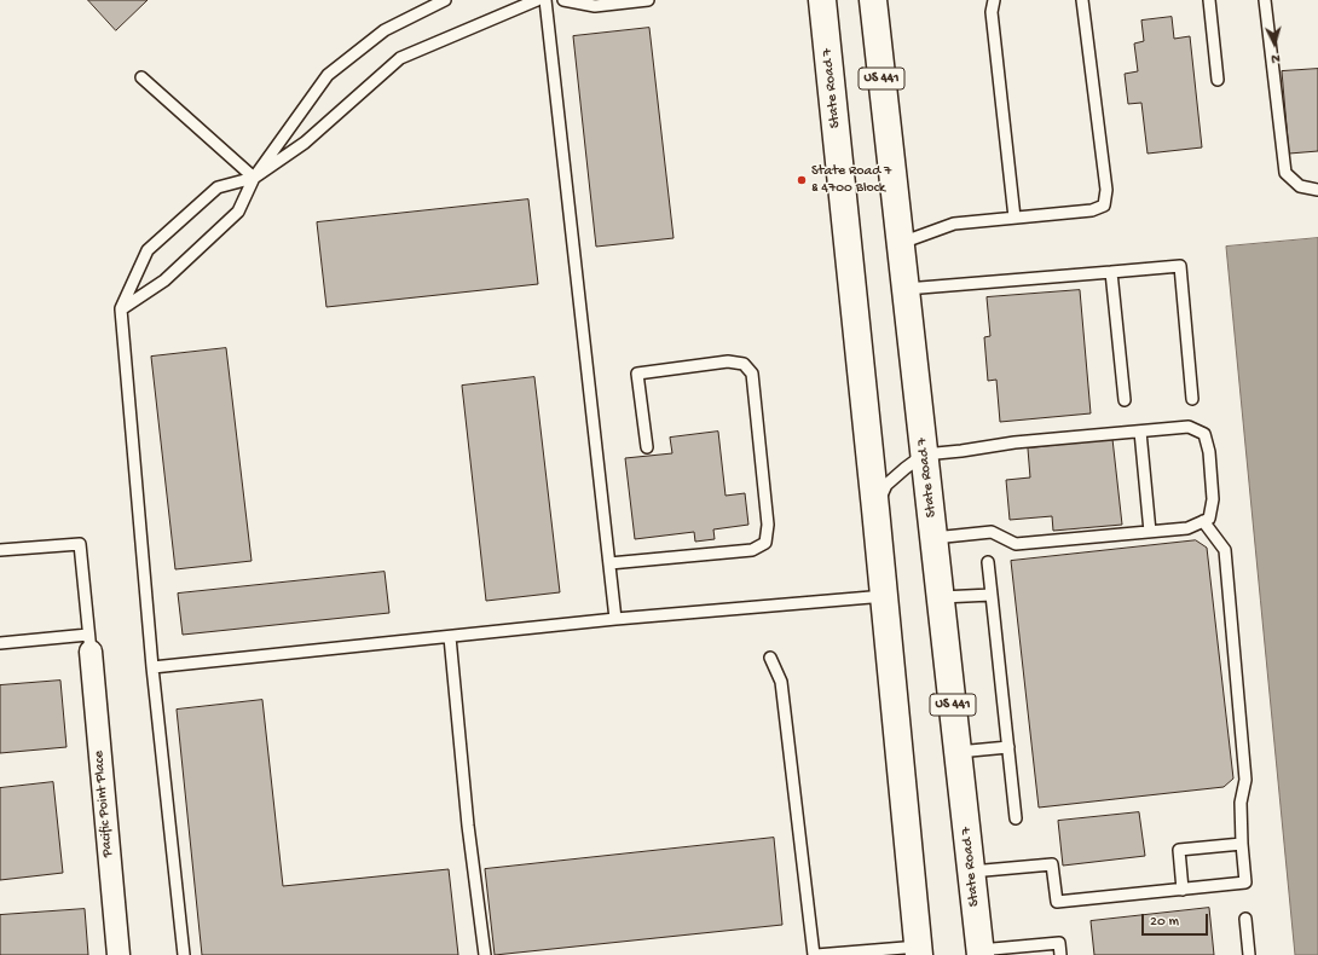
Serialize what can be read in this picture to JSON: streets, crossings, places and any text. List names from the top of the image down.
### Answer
{
  "streets": {
    "main road": ["US 441", "State Road 7"],
    "street": ["Pacific Point Place"]
  },
  "places": ["State Road 7 & 4700 Block"],
  "scale_bar": "20 m",
  "north": "bottom"
}
